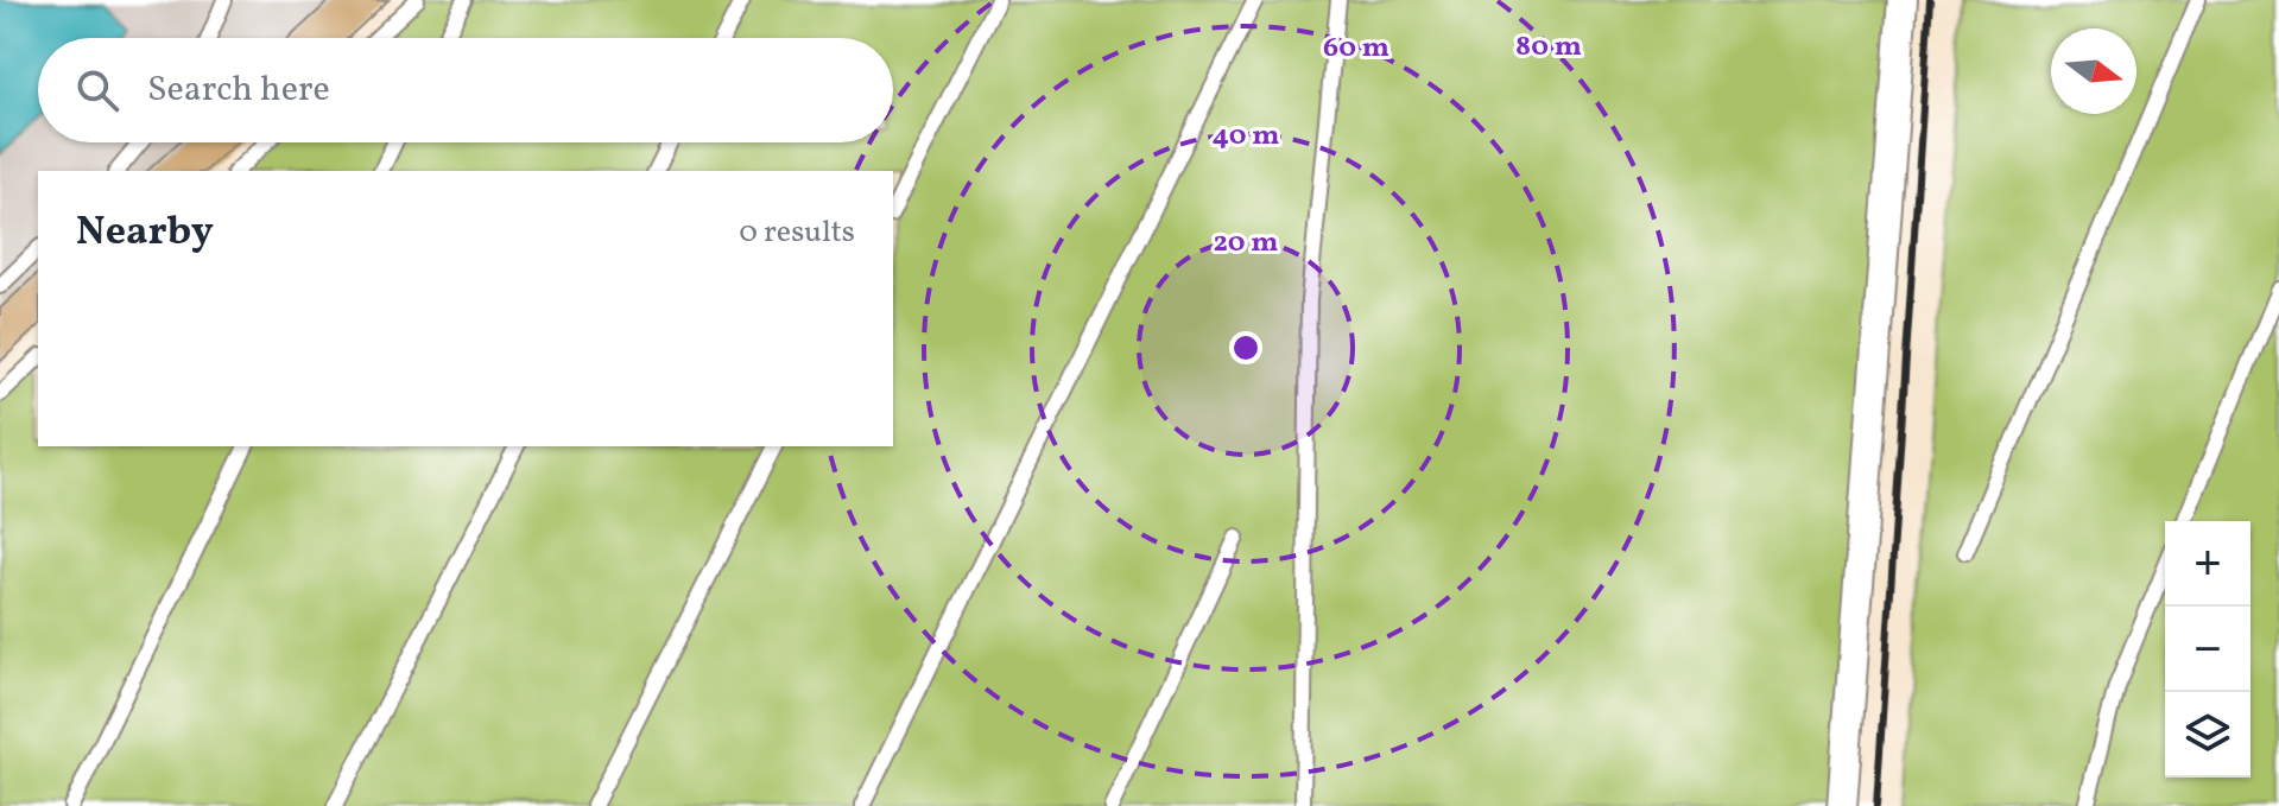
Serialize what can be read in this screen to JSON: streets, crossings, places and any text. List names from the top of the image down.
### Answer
{
  "north": "right",
  "page": {
    "search": "Search here",
    "heading": ["Nearby", "0 results"],
    "map_buttons": ["+", "−"]
  },
  "rings": [
    "80 m",
    "60 m",
    "40 m",
    "20 m"
  ]
}
